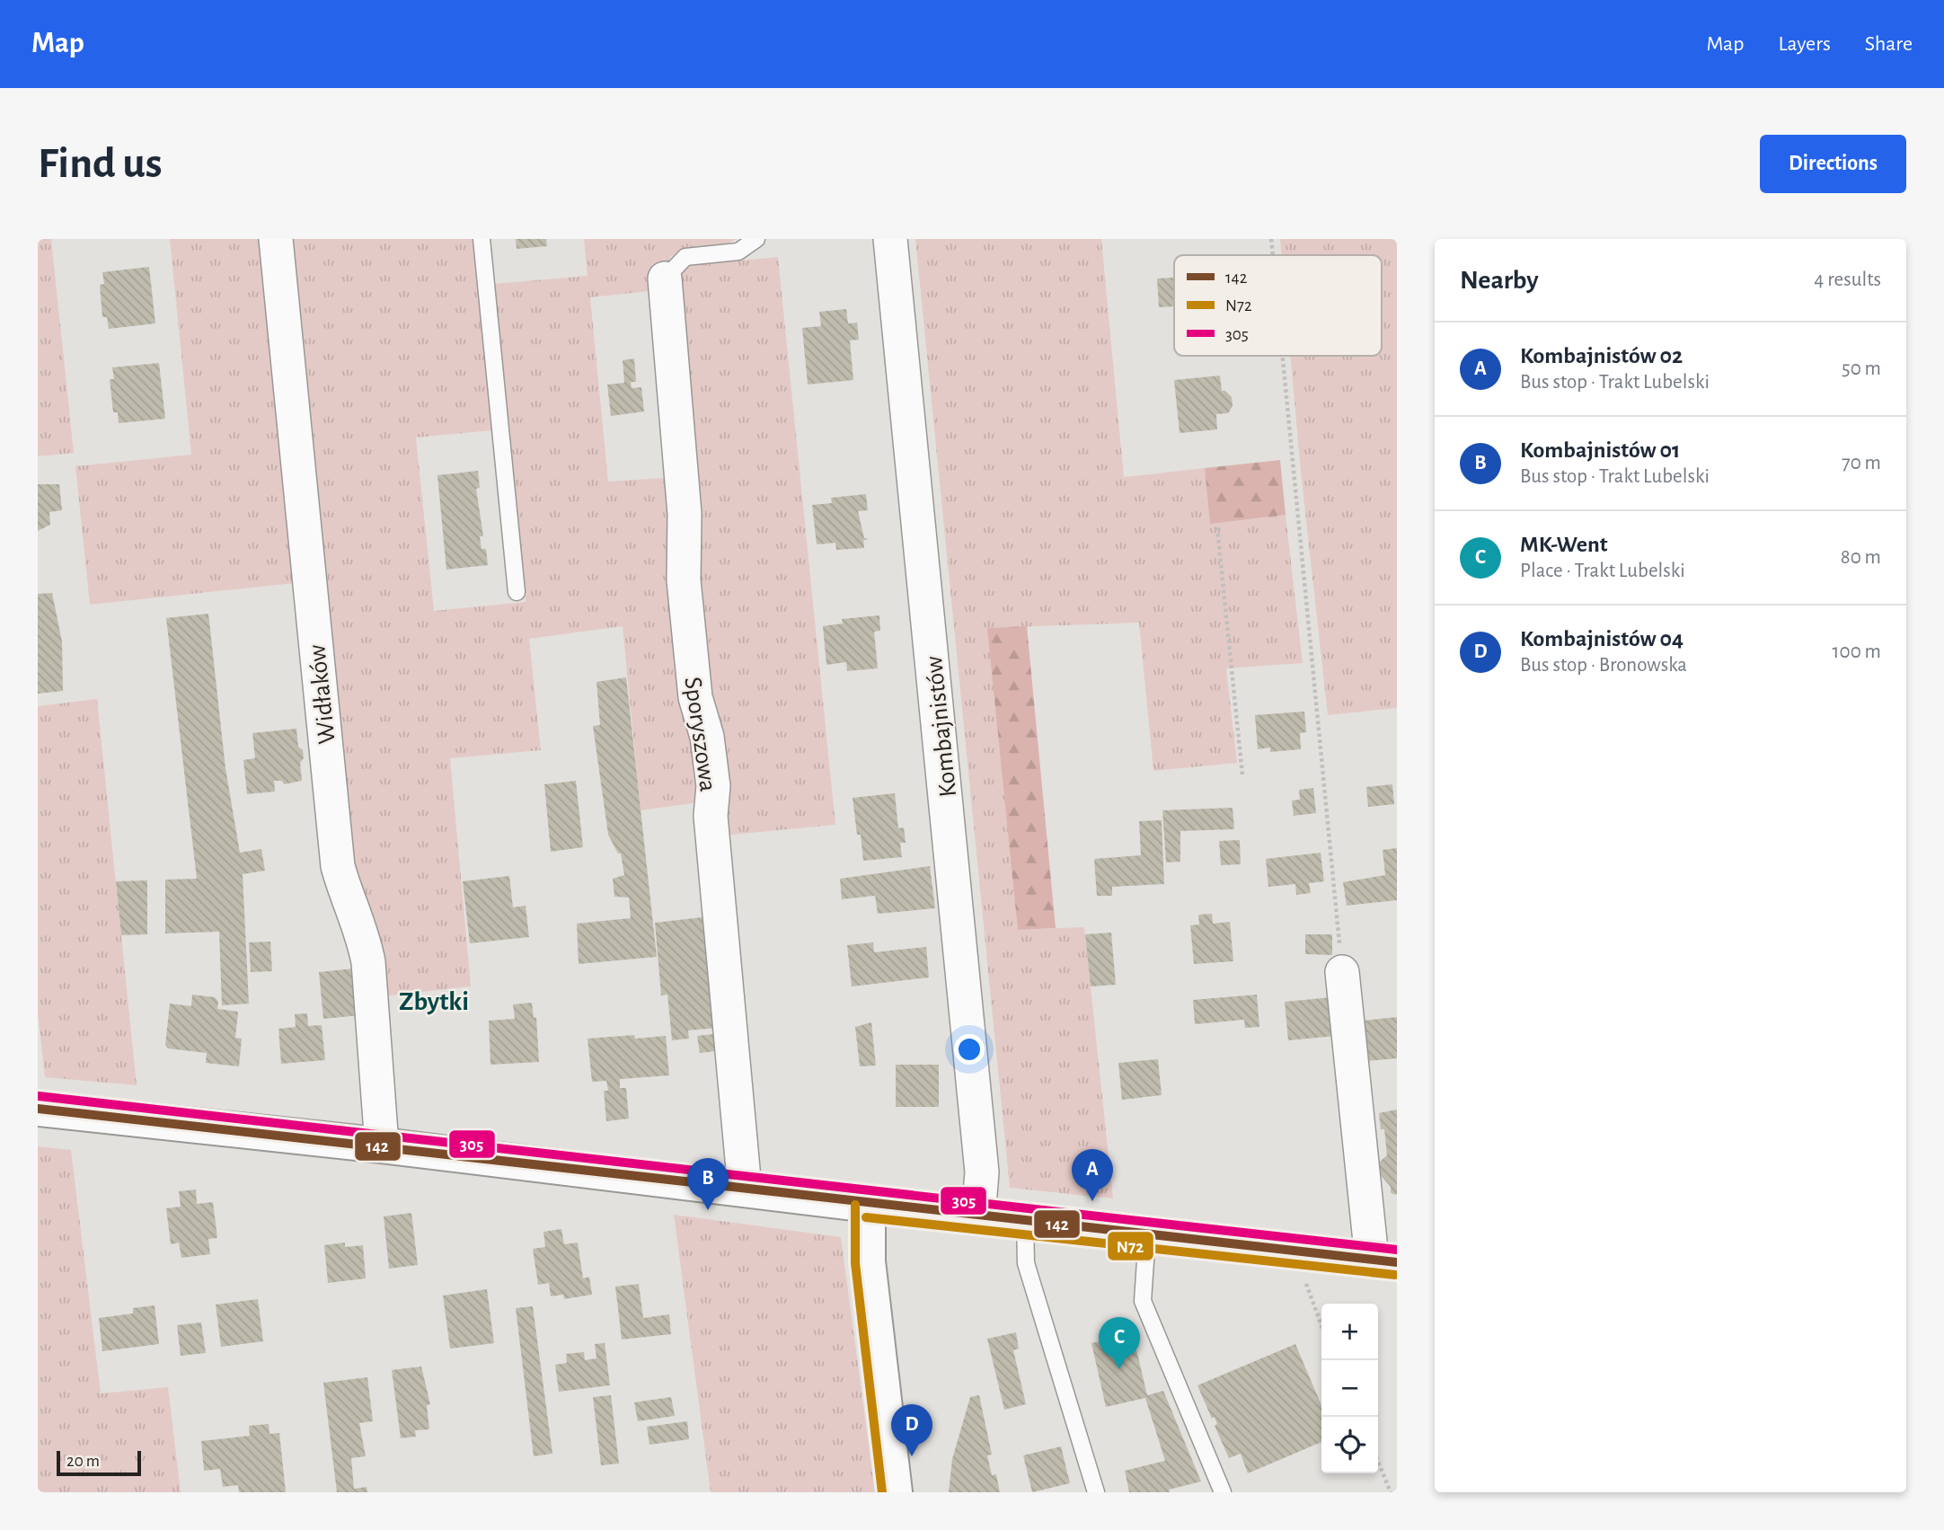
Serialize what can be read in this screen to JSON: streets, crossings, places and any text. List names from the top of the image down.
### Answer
{
  "streets": {
    "street": ["Widłaków", "Kombajnistów", "Sporyszowa"]
  },
  "districts": ["Zbytki"],
  "lines": ["transit line 305", "transit line 142", "transit line N72"],
  "legend": ["142", "N72", "305"],
  "scale_bar": "20 m",
  "page": {
    "header": "Map",
    "nav": ["Map", "Layers", "Share"],
    "buttons": "Directions",
    "title": "Find us",
    "heading": ["Nearby", "4 results"],
    "list": [
      {
        "mark": "A",
        "name": "Kombajnistów 02",
        "note": "Bus stop · Trakt Lubelski",
        "value": "50 m"
      },
      {
        "mark": "B",
        "name": "Kombajnistów 01",
        "note": "Bus stop · Trakt Lubelski",
        "value": "70 m"
      },
      {
        "mark": "C",
        "name": "MK-Went",
        "note": "Place · Trakt Lubelski",
        "value": "80 m"
      },
      {
        "mark": "D",
        "name": "Kombajnistów 04",
        "note": "Bus stop · Bronowska",
        "value": "100 m"
      }
    ],
    "pins": [
      "A",
      "B",
      "C",
      "D"
    ],
    "map_buttons": ["+", "−"],
    "scale": "20 m"
  }
}
